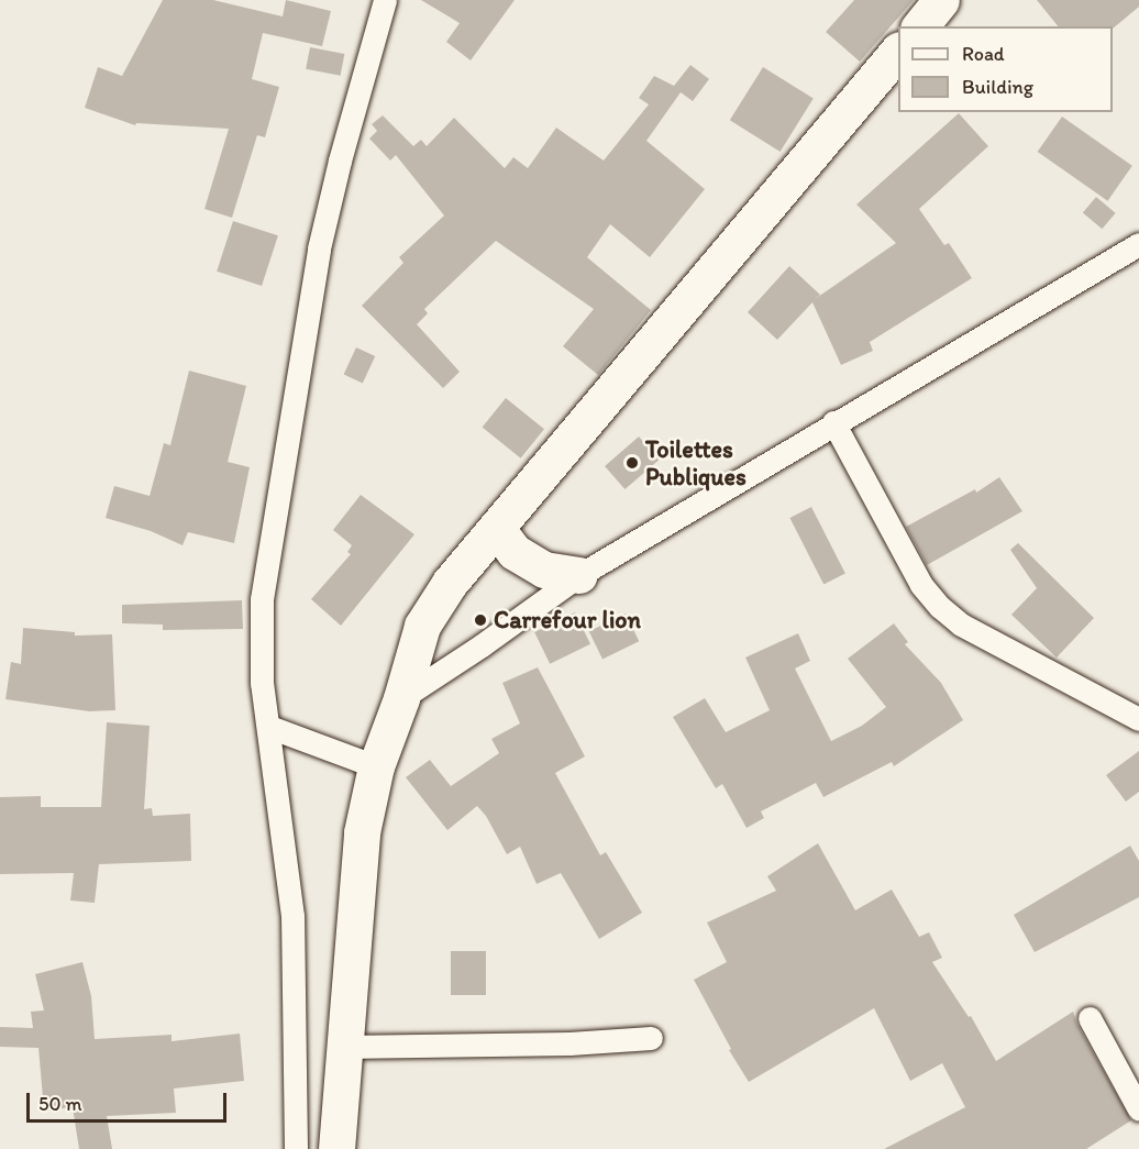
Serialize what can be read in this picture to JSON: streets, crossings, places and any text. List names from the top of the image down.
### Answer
{
  "places": ["Toilettes Publiques", "Carrefour lion"],
  "legend": ["Road", "Building"],
  "scale_bar": "50 m"
}
